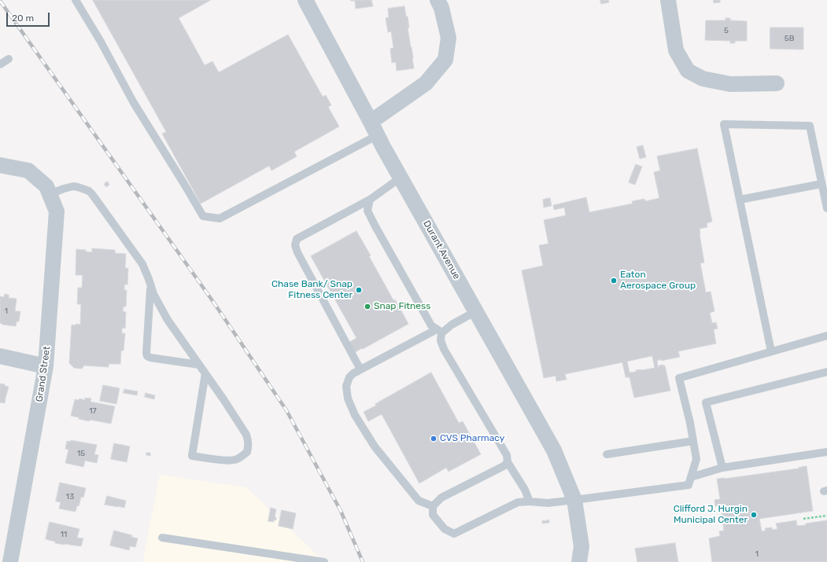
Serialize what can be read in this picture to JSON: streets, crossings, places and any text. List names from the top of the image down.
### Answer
{
  "streets": {
    "street": ["Durant Avenue", "Grand Street"]
  },
  "places": [
    "Eaton Aerospace Group",
    "Chase Bank/ Snap Fitness Center",
    "Snap Fitness",
    "CVS Pharmacy",
    "Clifford J. Hurgin Municipal Center"
  ],
  "house_numbers": [
    "5",
    "5B",
    "1",
    "17",
    "15",
    "13",
    "11",
    "1"
  ],
  "scale_bar": "20 m"
}
